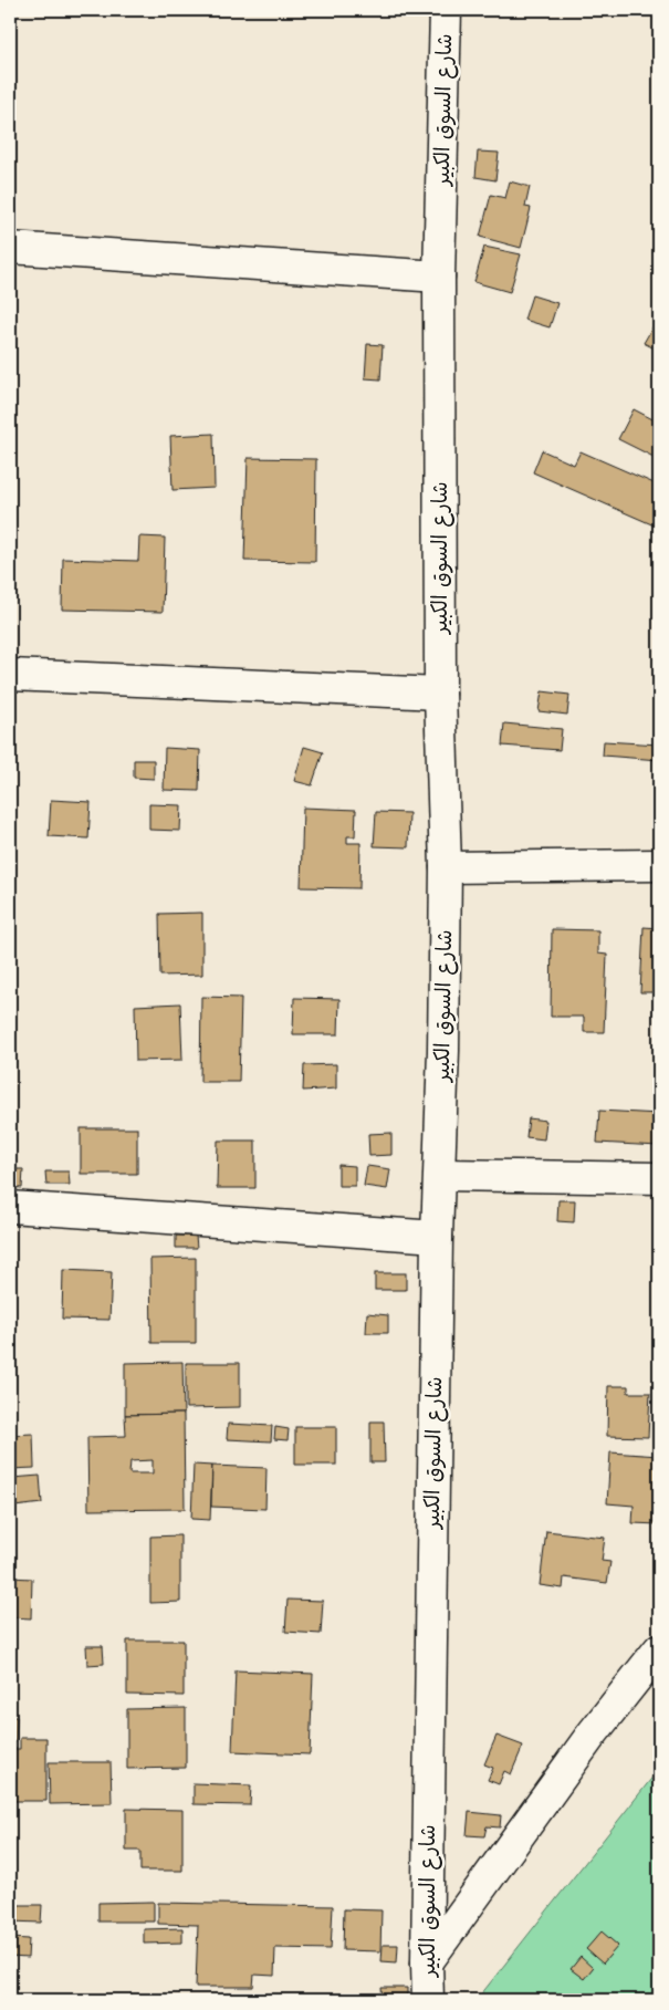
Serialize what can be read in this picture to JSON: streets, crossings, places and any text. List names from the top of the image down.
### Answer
{
  "streets": {
    "street": ["شارع السوق الكبير"]
  }
}
